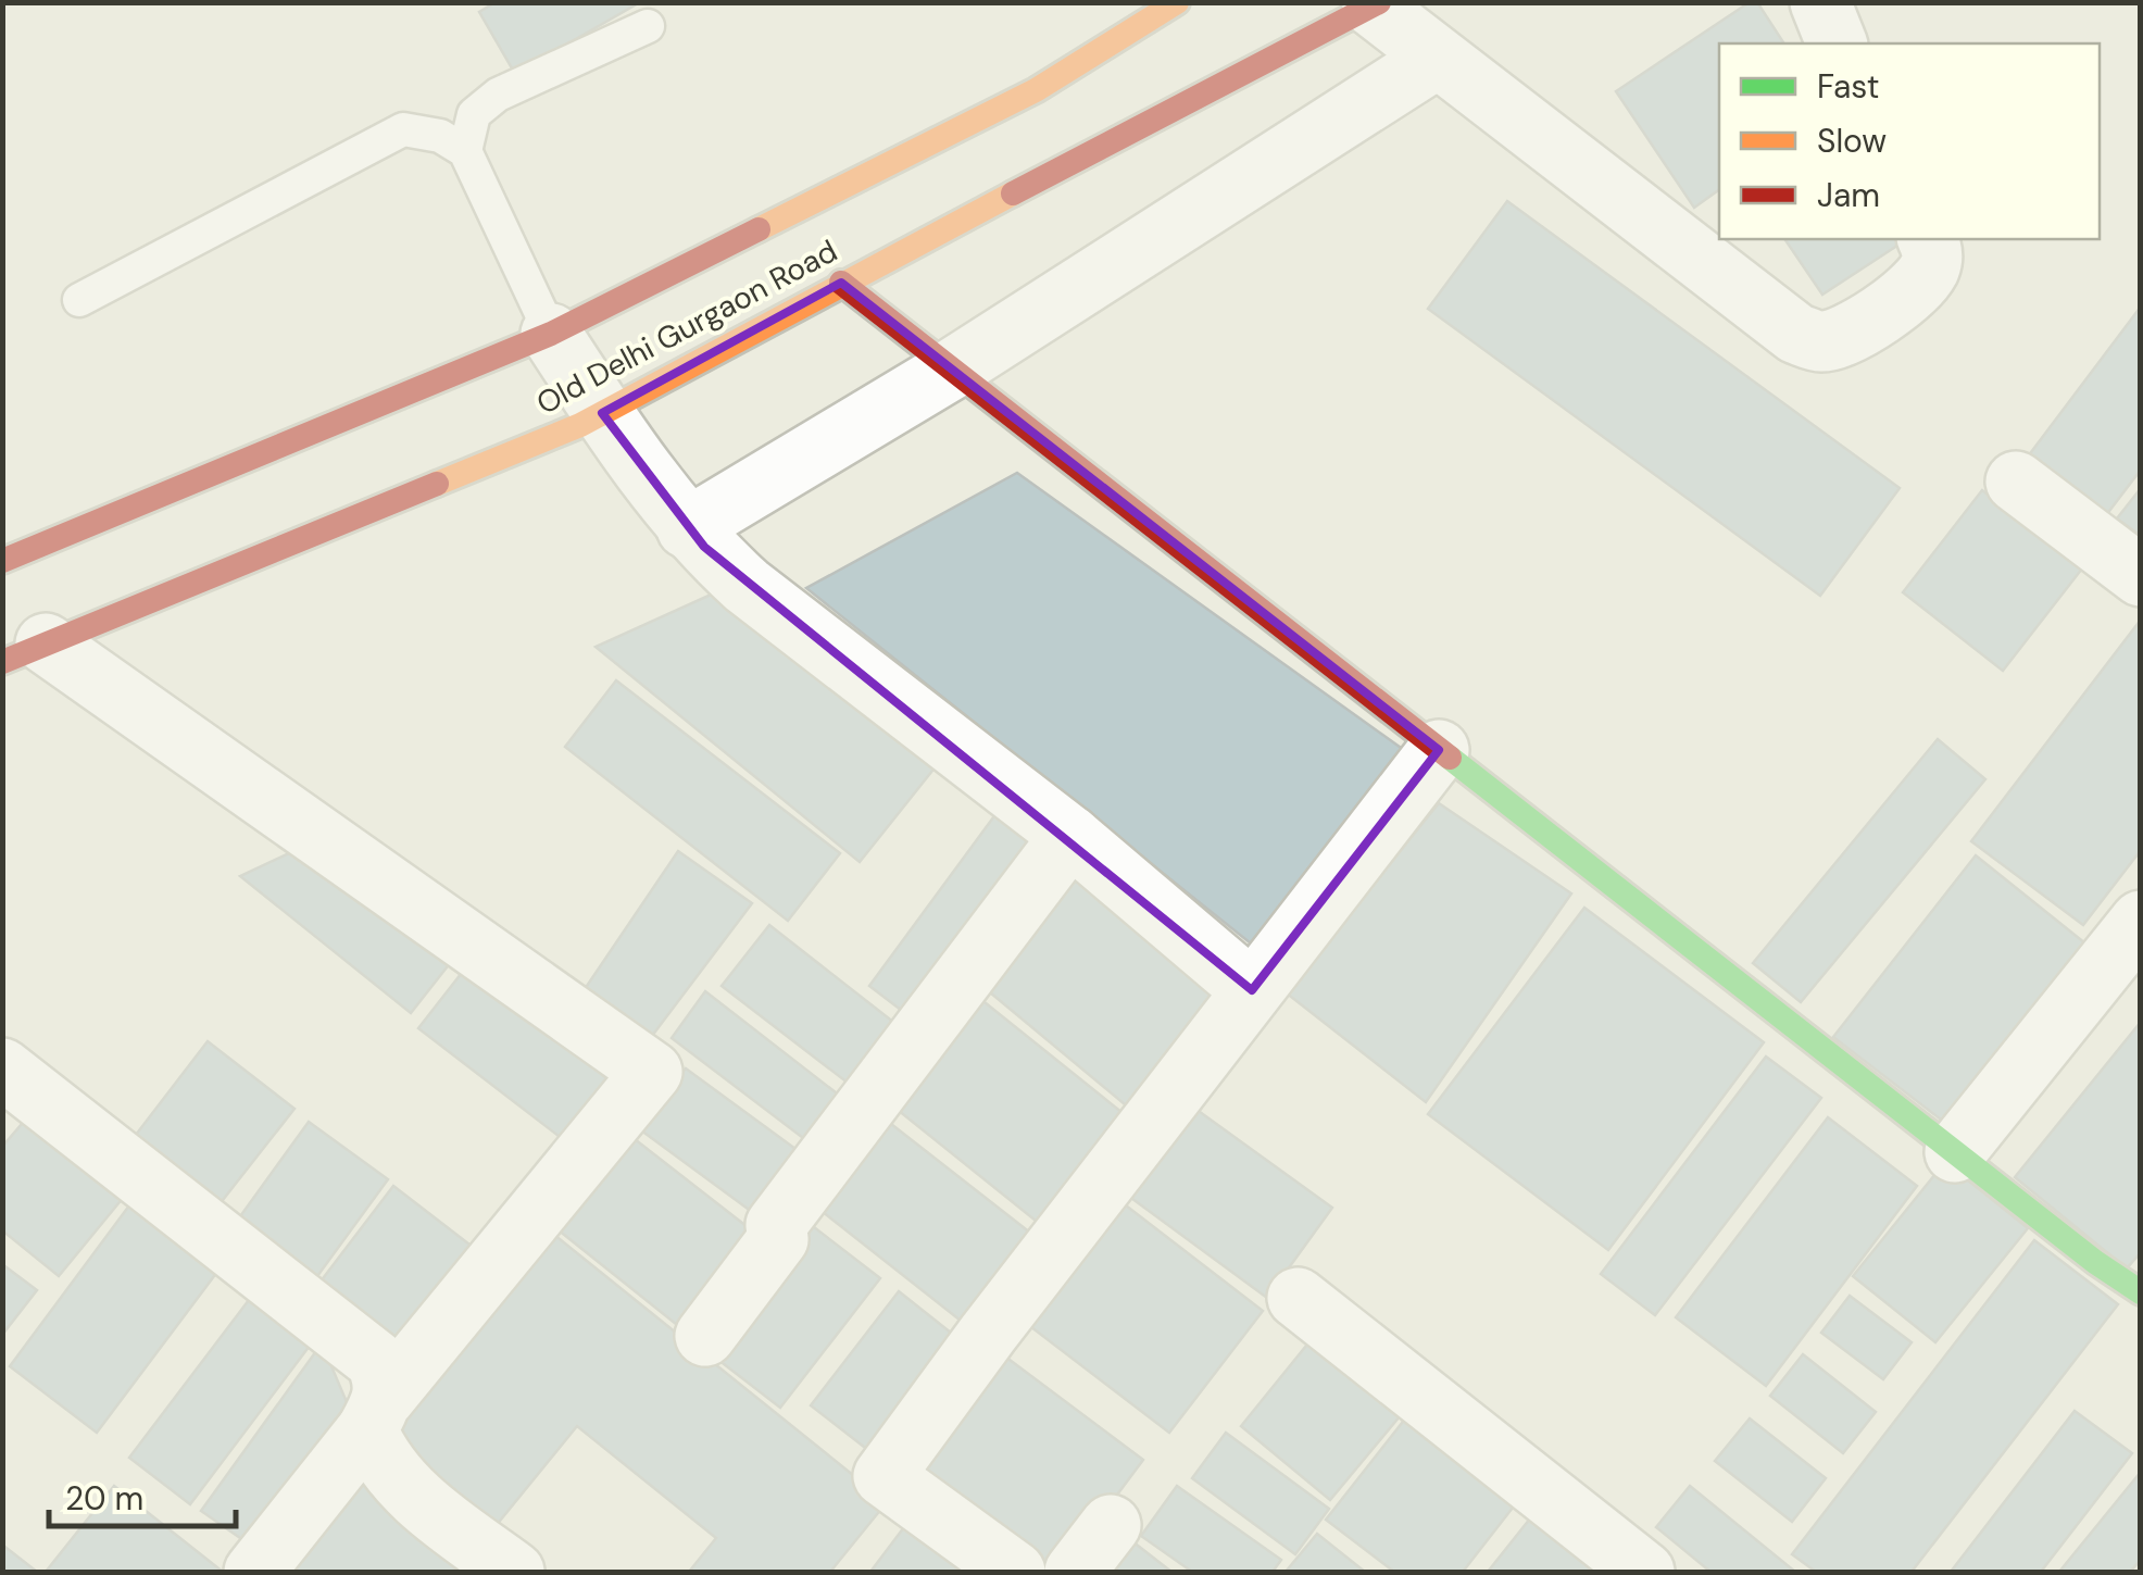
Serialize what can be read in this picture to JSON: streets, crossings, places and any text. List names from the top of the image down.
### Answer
{
  "streets": {
    "main road": ["Old Delhi Gurgaon Road"]
  },
  "legend": ["Fast", "Slow", "Jam"],
  "scale_bar": "20 m"
}
